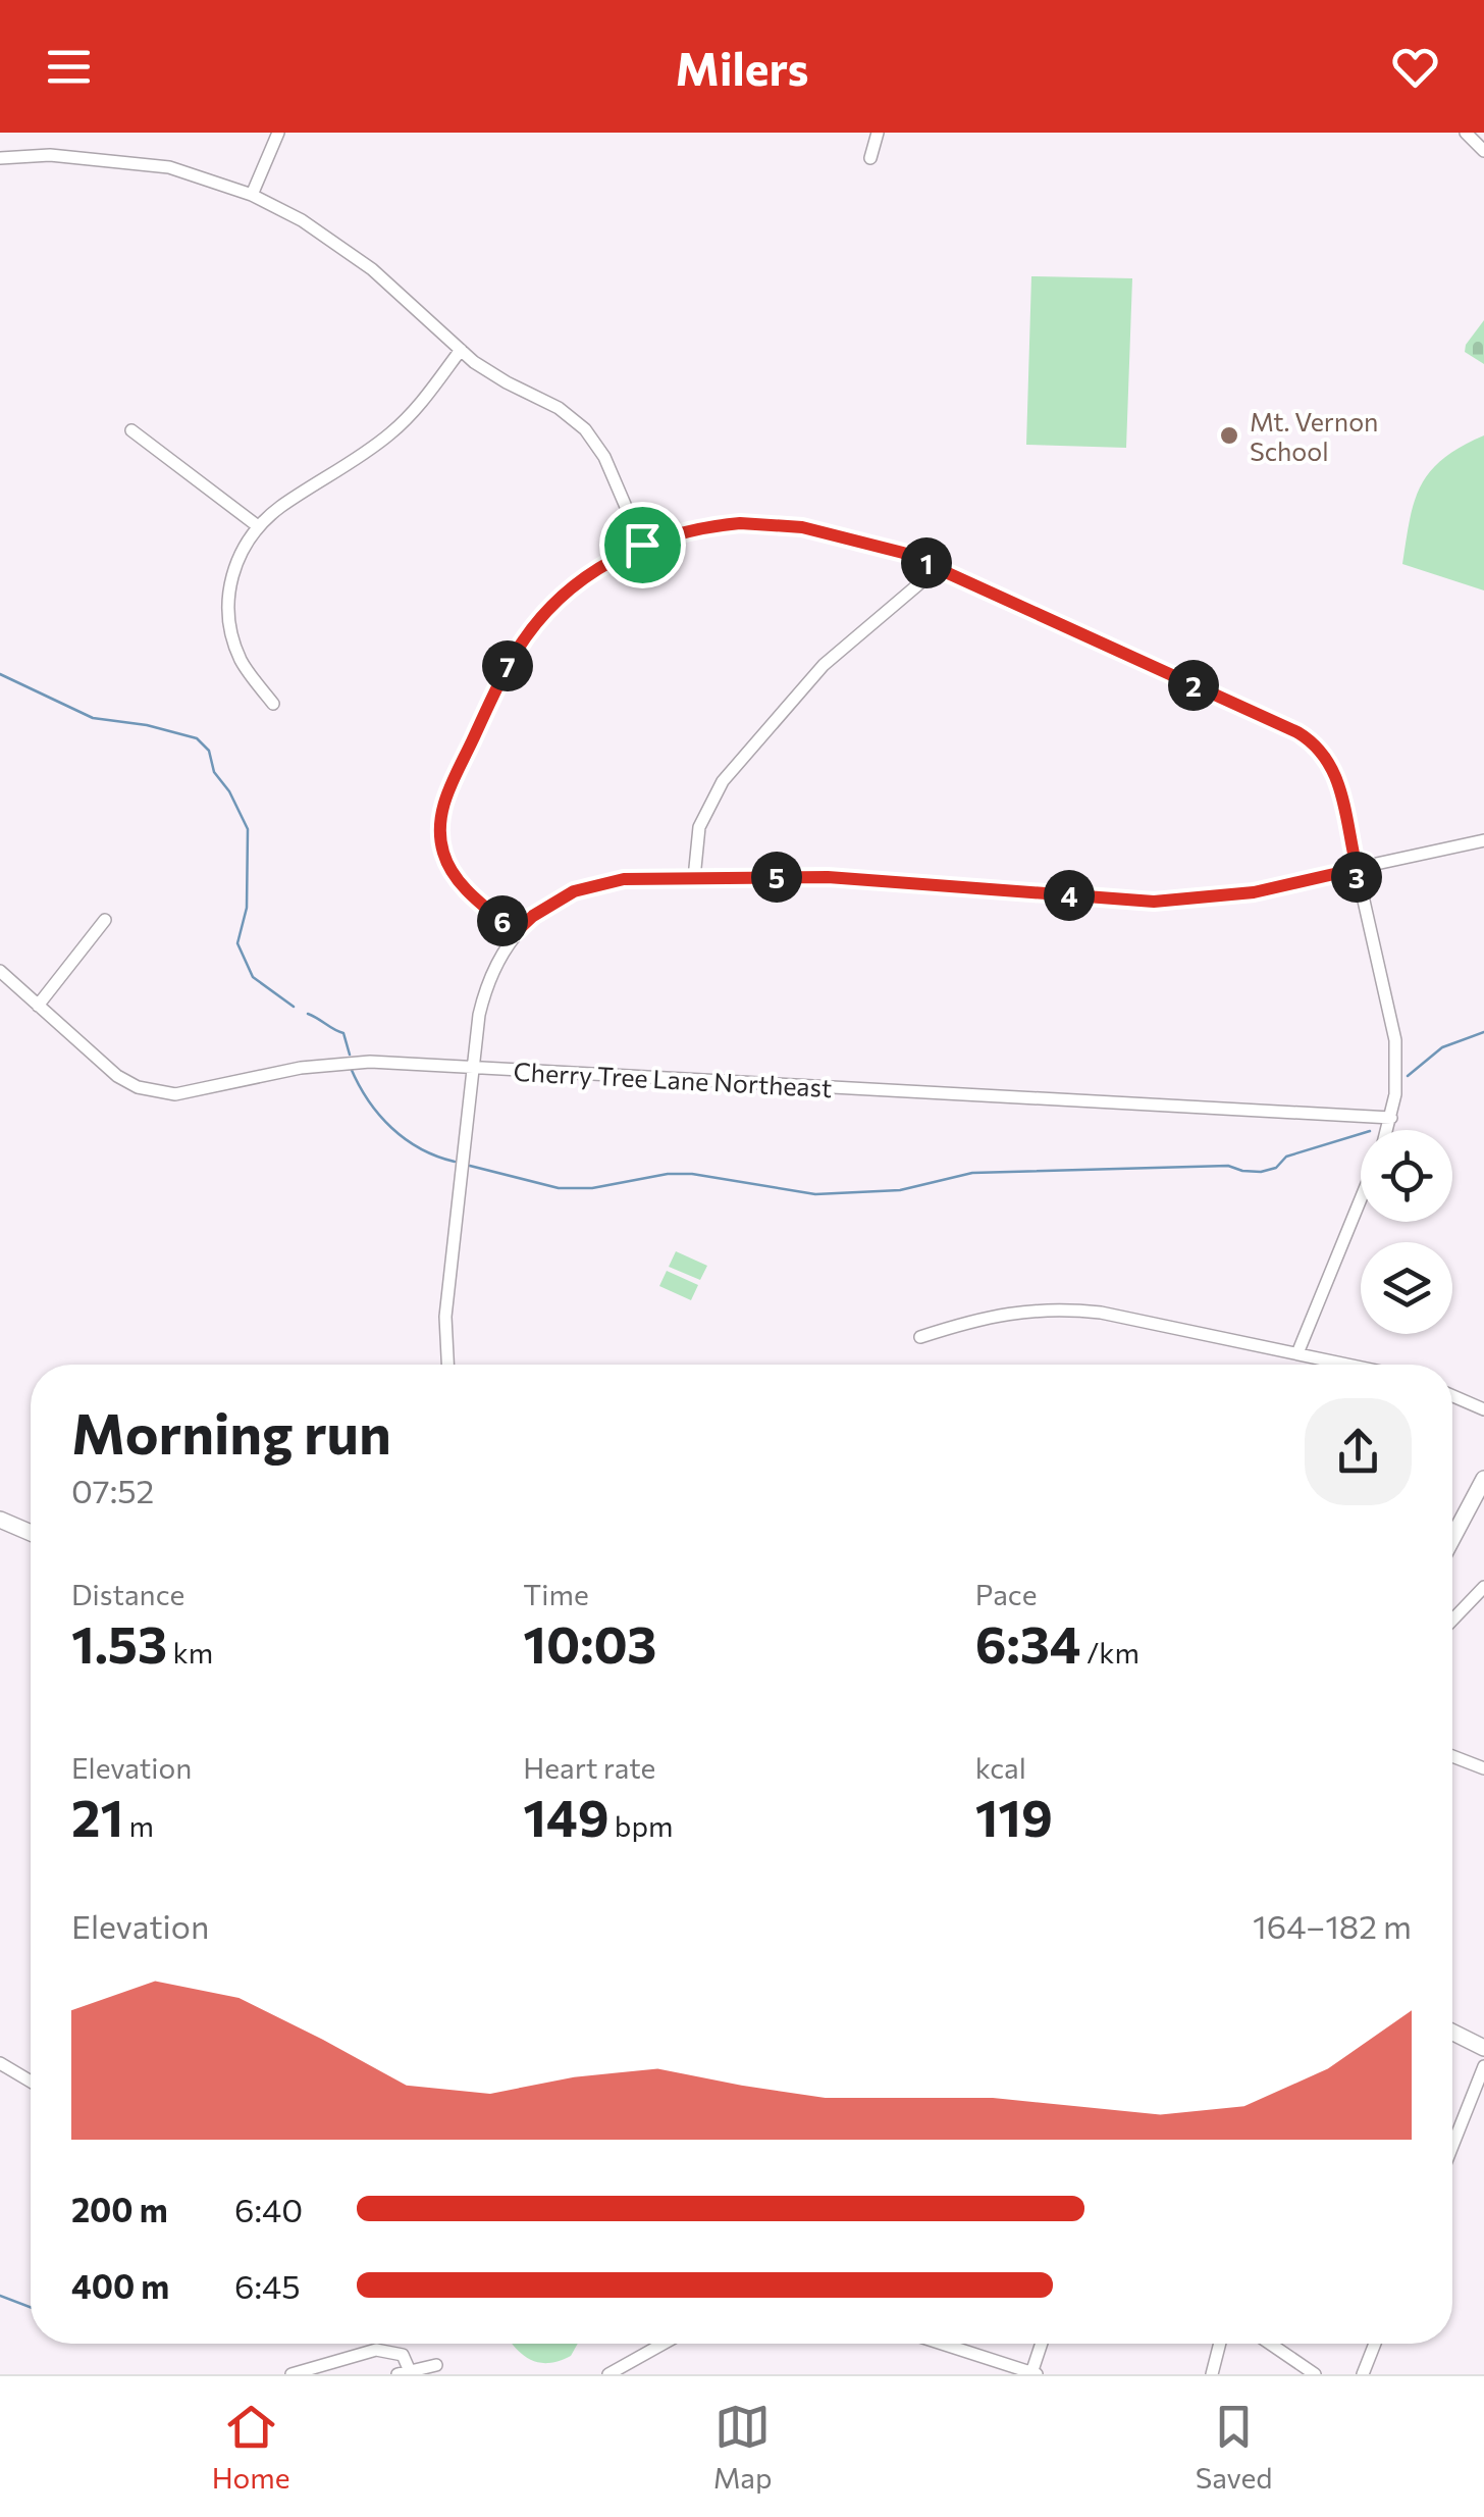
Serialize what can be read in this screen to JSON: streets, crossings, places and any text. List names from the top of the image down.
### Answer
{
  "streets": {
    "street": ["Cherry Tree Lane Northeast"]
  },
  "places": ["Mt. Vernon School"],
  "page": {
    "header": "Milers",
    "pins": [
      "1",
      "7",
      "2",
      "3",
      "5",
      "4",
      "6"
    ],
    "heading": ["Morning run", "07:52"],
    "stats": [
      ["Distance", "1.53 km"],
      ["Time", "10:03"],
      ["Pace", "6:34 /km"],
      ["Elevation", "21 m"],
      ["Heart rate", "149 bpm"],
      ["kcal", "119"]
    ],
    "chart": ["Elevation", "164–182 m"],
    "list": [
      {
        "name": "200 m",
        "note": "6:40"
      },
      {
        "name": "400 m",
        "note": "6:45"
      }
    ],
    "tabs": ["Home", "Map", "Saved"]
  }
}
